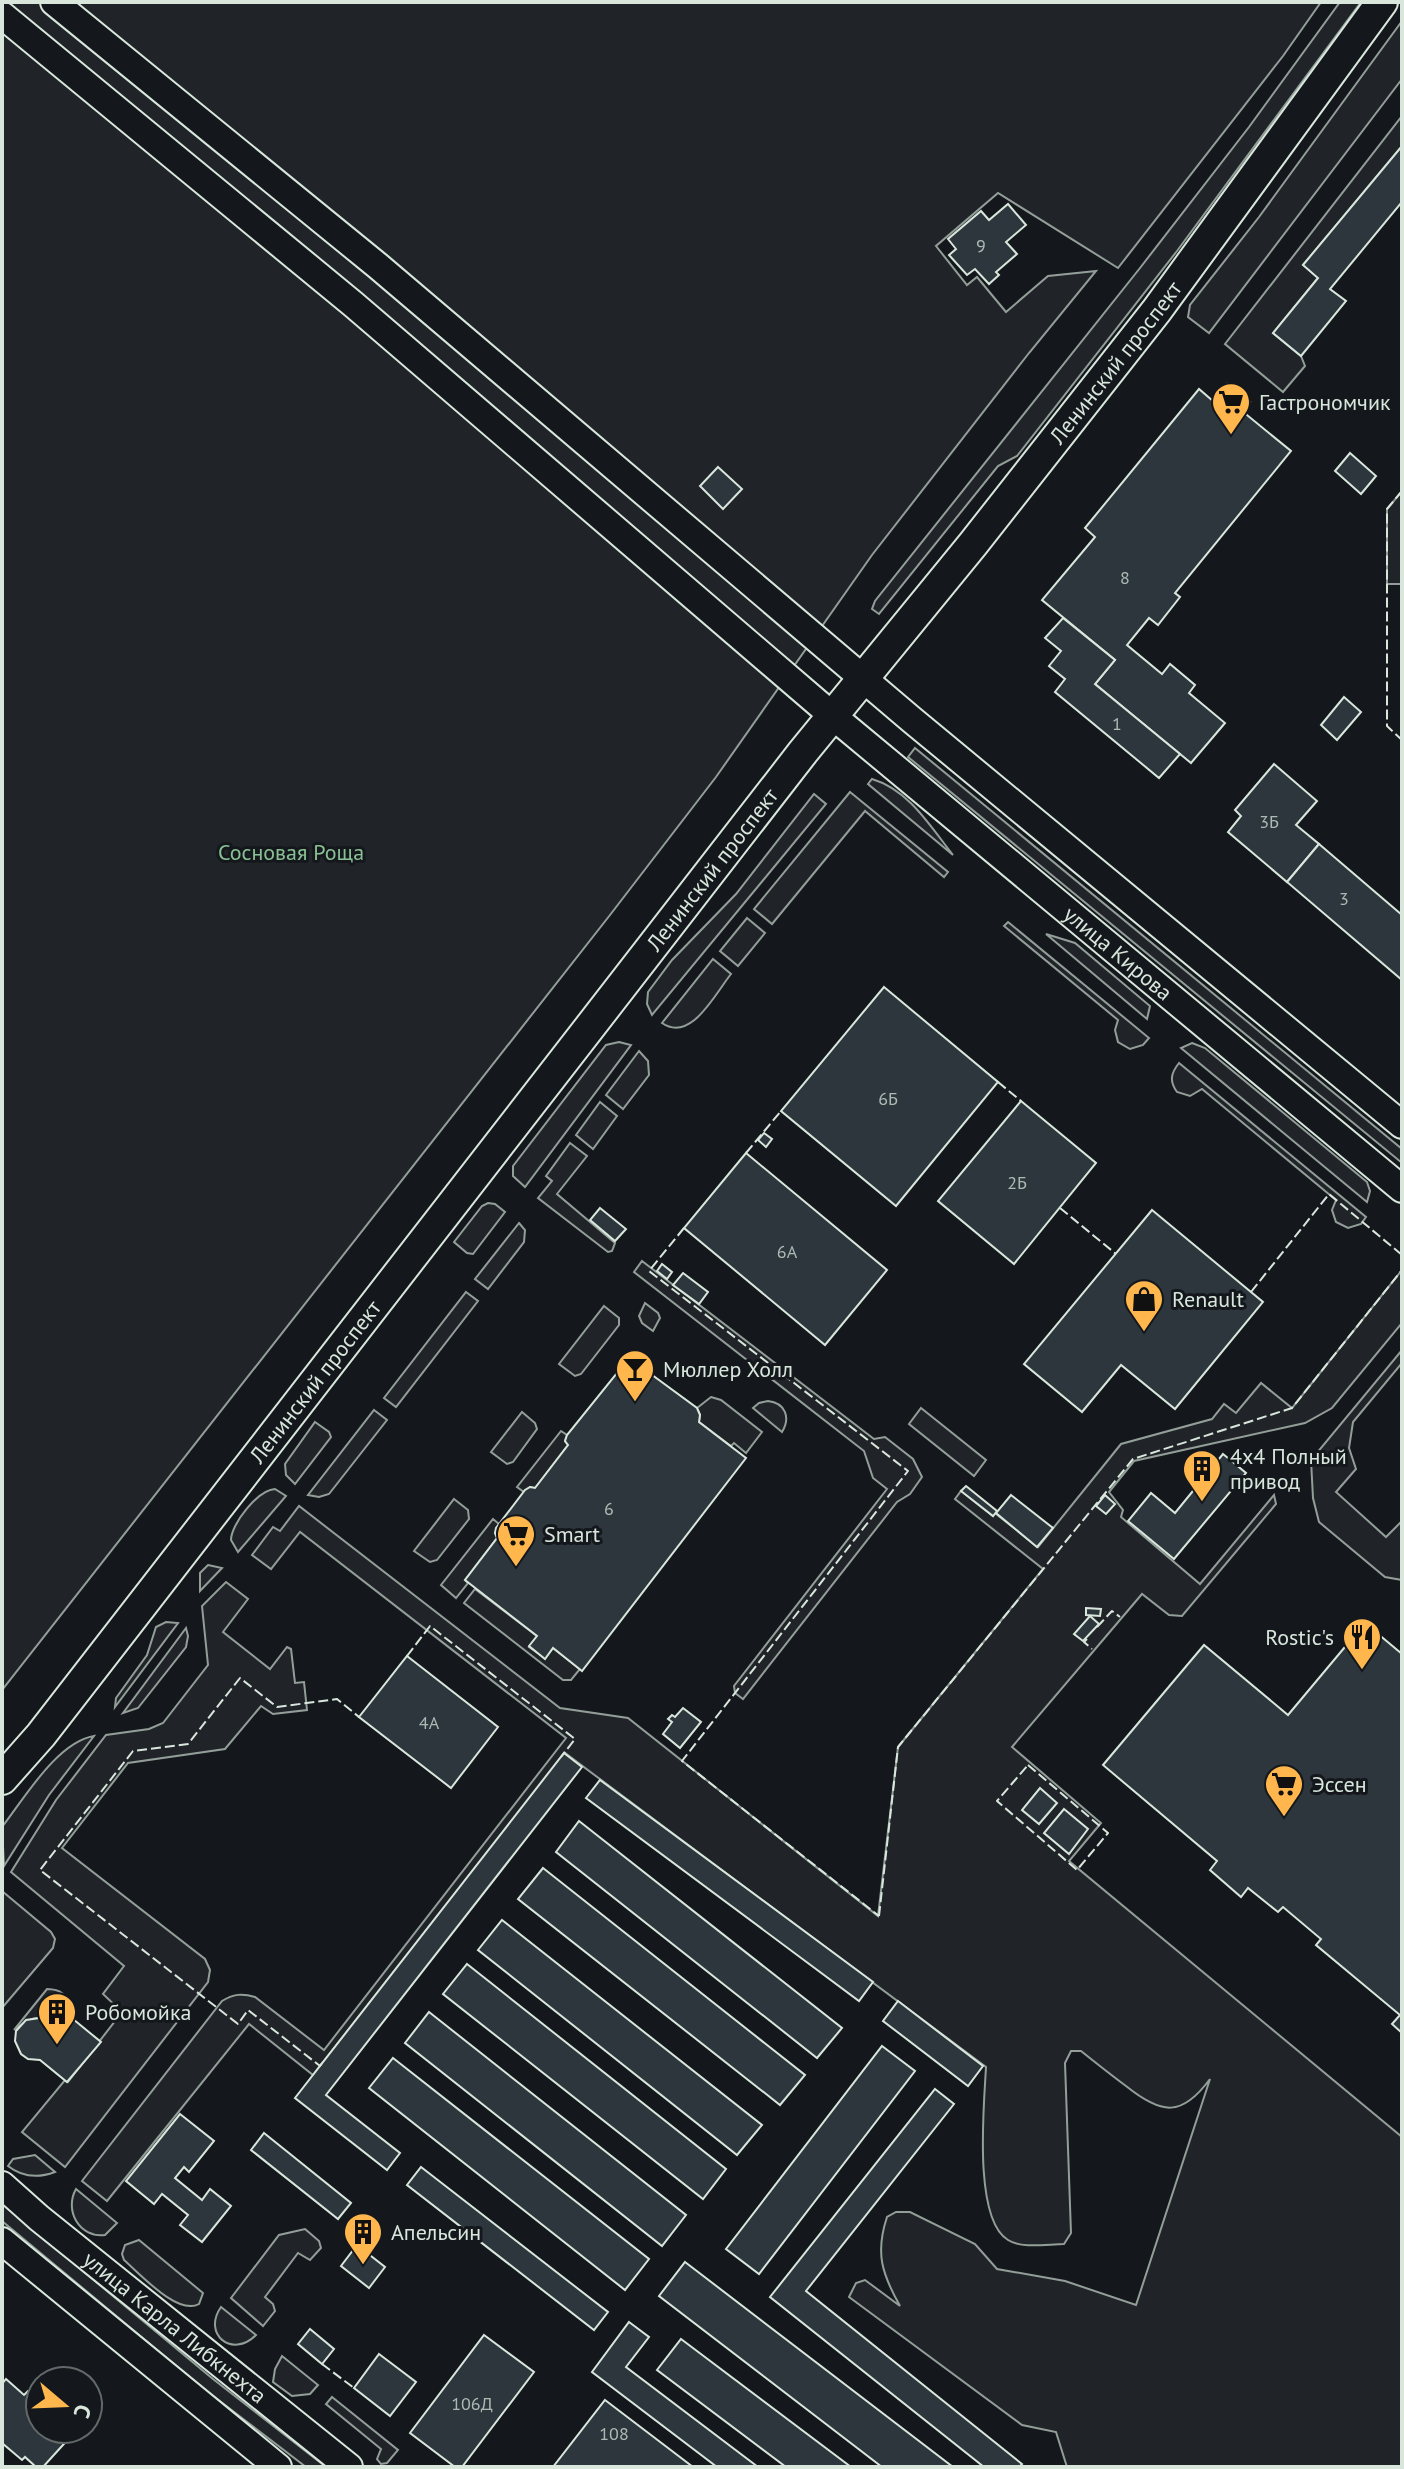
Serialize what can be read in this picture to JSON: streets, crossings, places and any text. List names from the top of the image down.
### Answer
{
  "streets": {
    "main road": ["Ленинский проспект", "улица Кирова", "улица Карла Либкнехта"]
  },
  "crossings": [
    ["Ленинский проспект", "улица Кирова"]
  ],
  "parks": ["Сосновая Роща"],
  "places": {
    "supermarket": ["Гастрономчик", "Smart", "Эссен"],
    "shop": ["Renault"],
    "bar": ["Мюллер Холл"],
    "building": ["4x4 Полный привод", "Робомойка", "Апельсин"],
    "restaurant": ["Rostic's"]
  },
  "house_numbers": [
    "9",
    "8",
    "1",
    "3Б",
    "3",
    "6Б",
    "2Б",
    "6А",
    "6",
    "4А",
    "106Д",
    "108"
  ],
  "north": "right"
}
